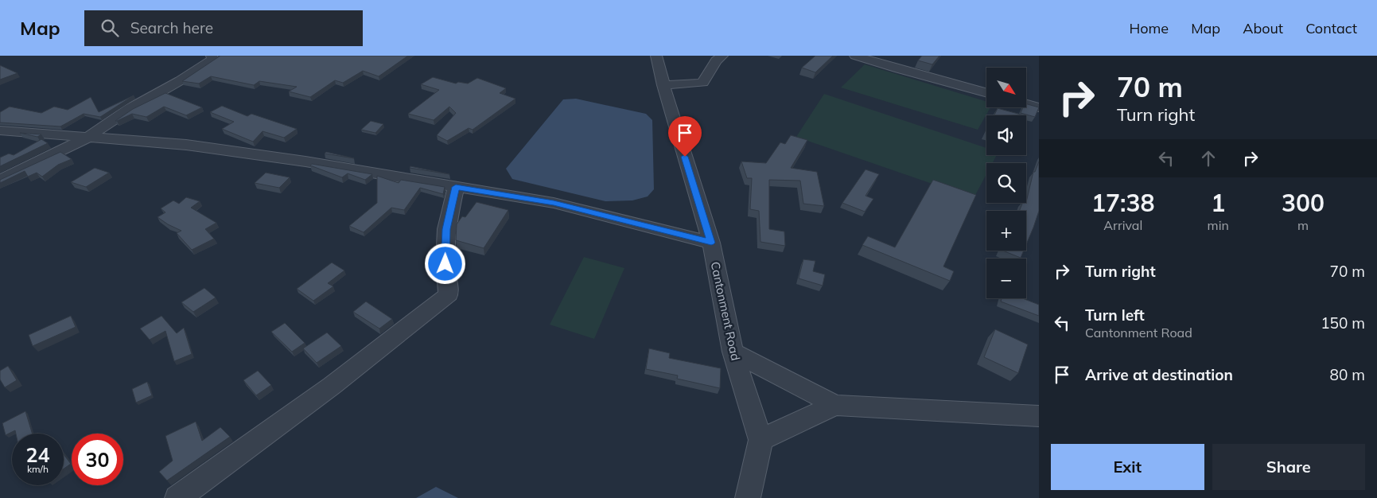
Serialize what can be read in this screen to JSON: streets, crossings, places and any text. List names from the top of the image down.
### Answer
{
  "streets": {
    "street": ["Cantonment Road"]
  },
  "north": "bottom right",
  "page": {
    "header": "Map",
    "search": "Search here",
    "nav": [
      "Home",
      "Map",
      "About",
      "Contact"
    ],
    "turn": ["70 m", "Turn right"],
    "map_buttons": ["+", "−"],
    "eta": [
      "17:38",
      "Arrival",
      "1",
      "min",
      "300",
      "m"
    ],
    "list": [
      {
        "name": "Turn right",
        "value": "70 m"
      },
      {
        "name": "Turn left",
        "note": "Cantonment Road",
        "value": "150 m"
      },
      {
        "name": "Arrive at destination",
        "value": "80 m"
      }
    ],
    "speed": "24 km/h",
    "limit": "30",
    "buttons": ["Exit", "Share"]
  }
}
